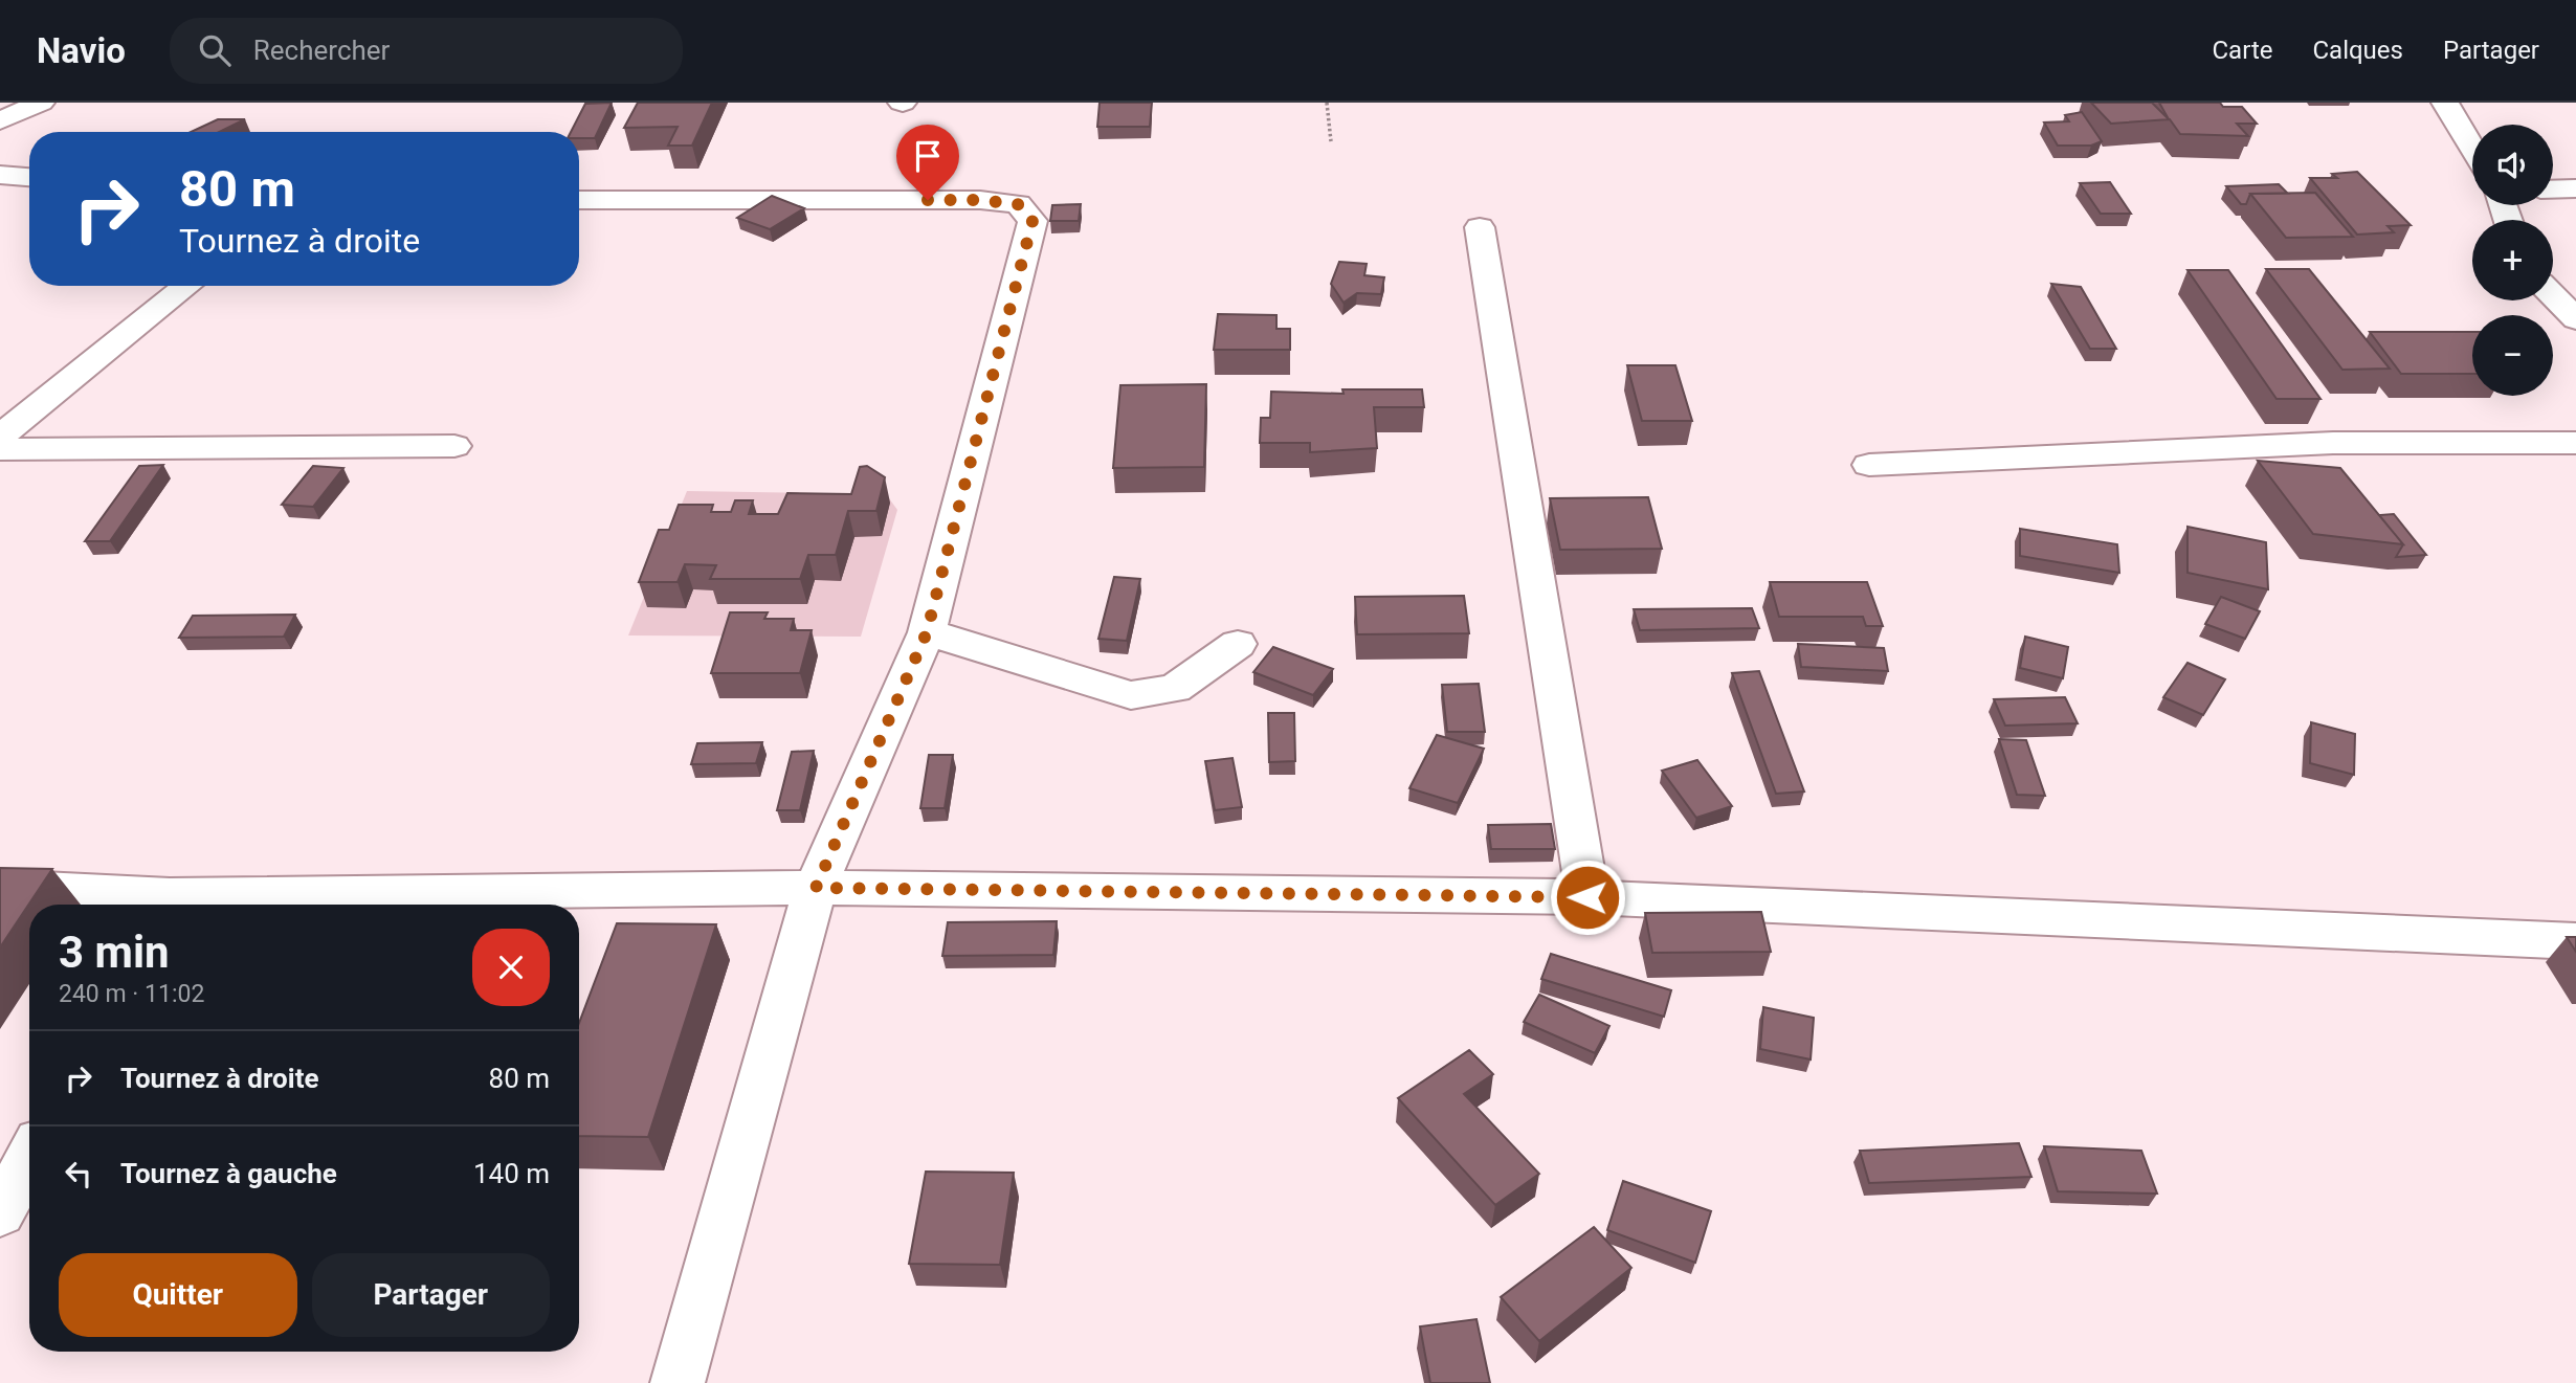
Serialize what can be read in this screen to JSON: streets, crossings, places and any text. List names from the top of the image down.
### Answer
{
  "page": {
    "header": "Navio",
    "search": "Rechercher",
    "nav": ["Carte", "Calques", "Partager"],
    "map_buttons": ["+", "−"],
    "turn": ["80 m", "Tournez à droite"],
    "heading": ["3 min", "240 m · 11:02"],
    "list": [
      {
        "name": "Tournez à droite",
        "value": "80 m"
      },
      {
        "name": "Tournez à gauche",
        "value": "140 m"
      }
    ],
    "buttons": ["Quitter", "Partager"]
  }
}
